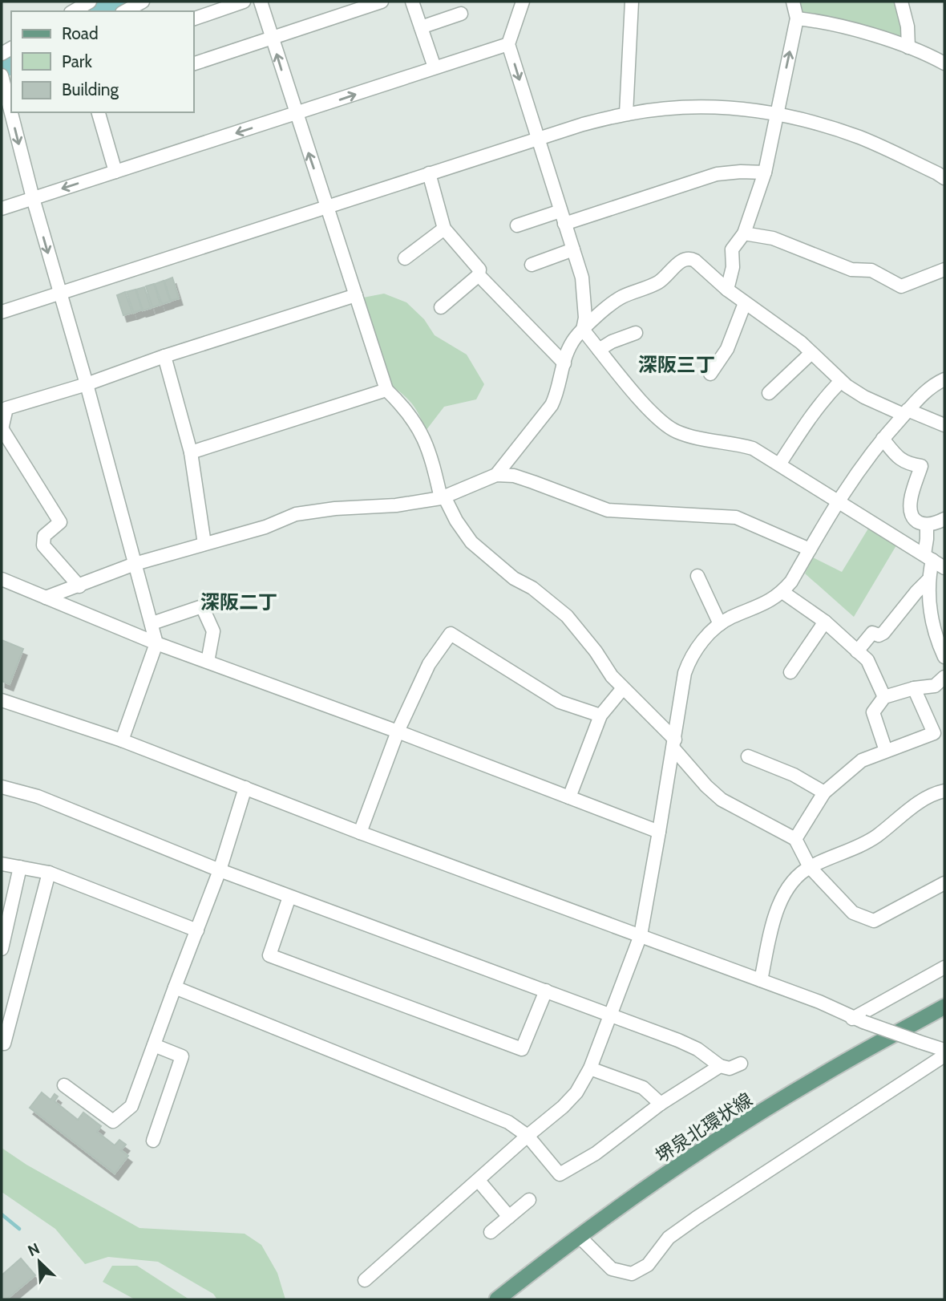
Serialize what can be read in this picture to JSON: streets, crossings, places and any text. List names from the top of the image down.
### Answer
{
  "streets": {
    "main road": ["堺泉北環状線"]
  },
  "districts": ["深阪三丁", "深阪二丁"],
  "legend": ["Road", "Park", "Building"],
  "north": "top left"
}
